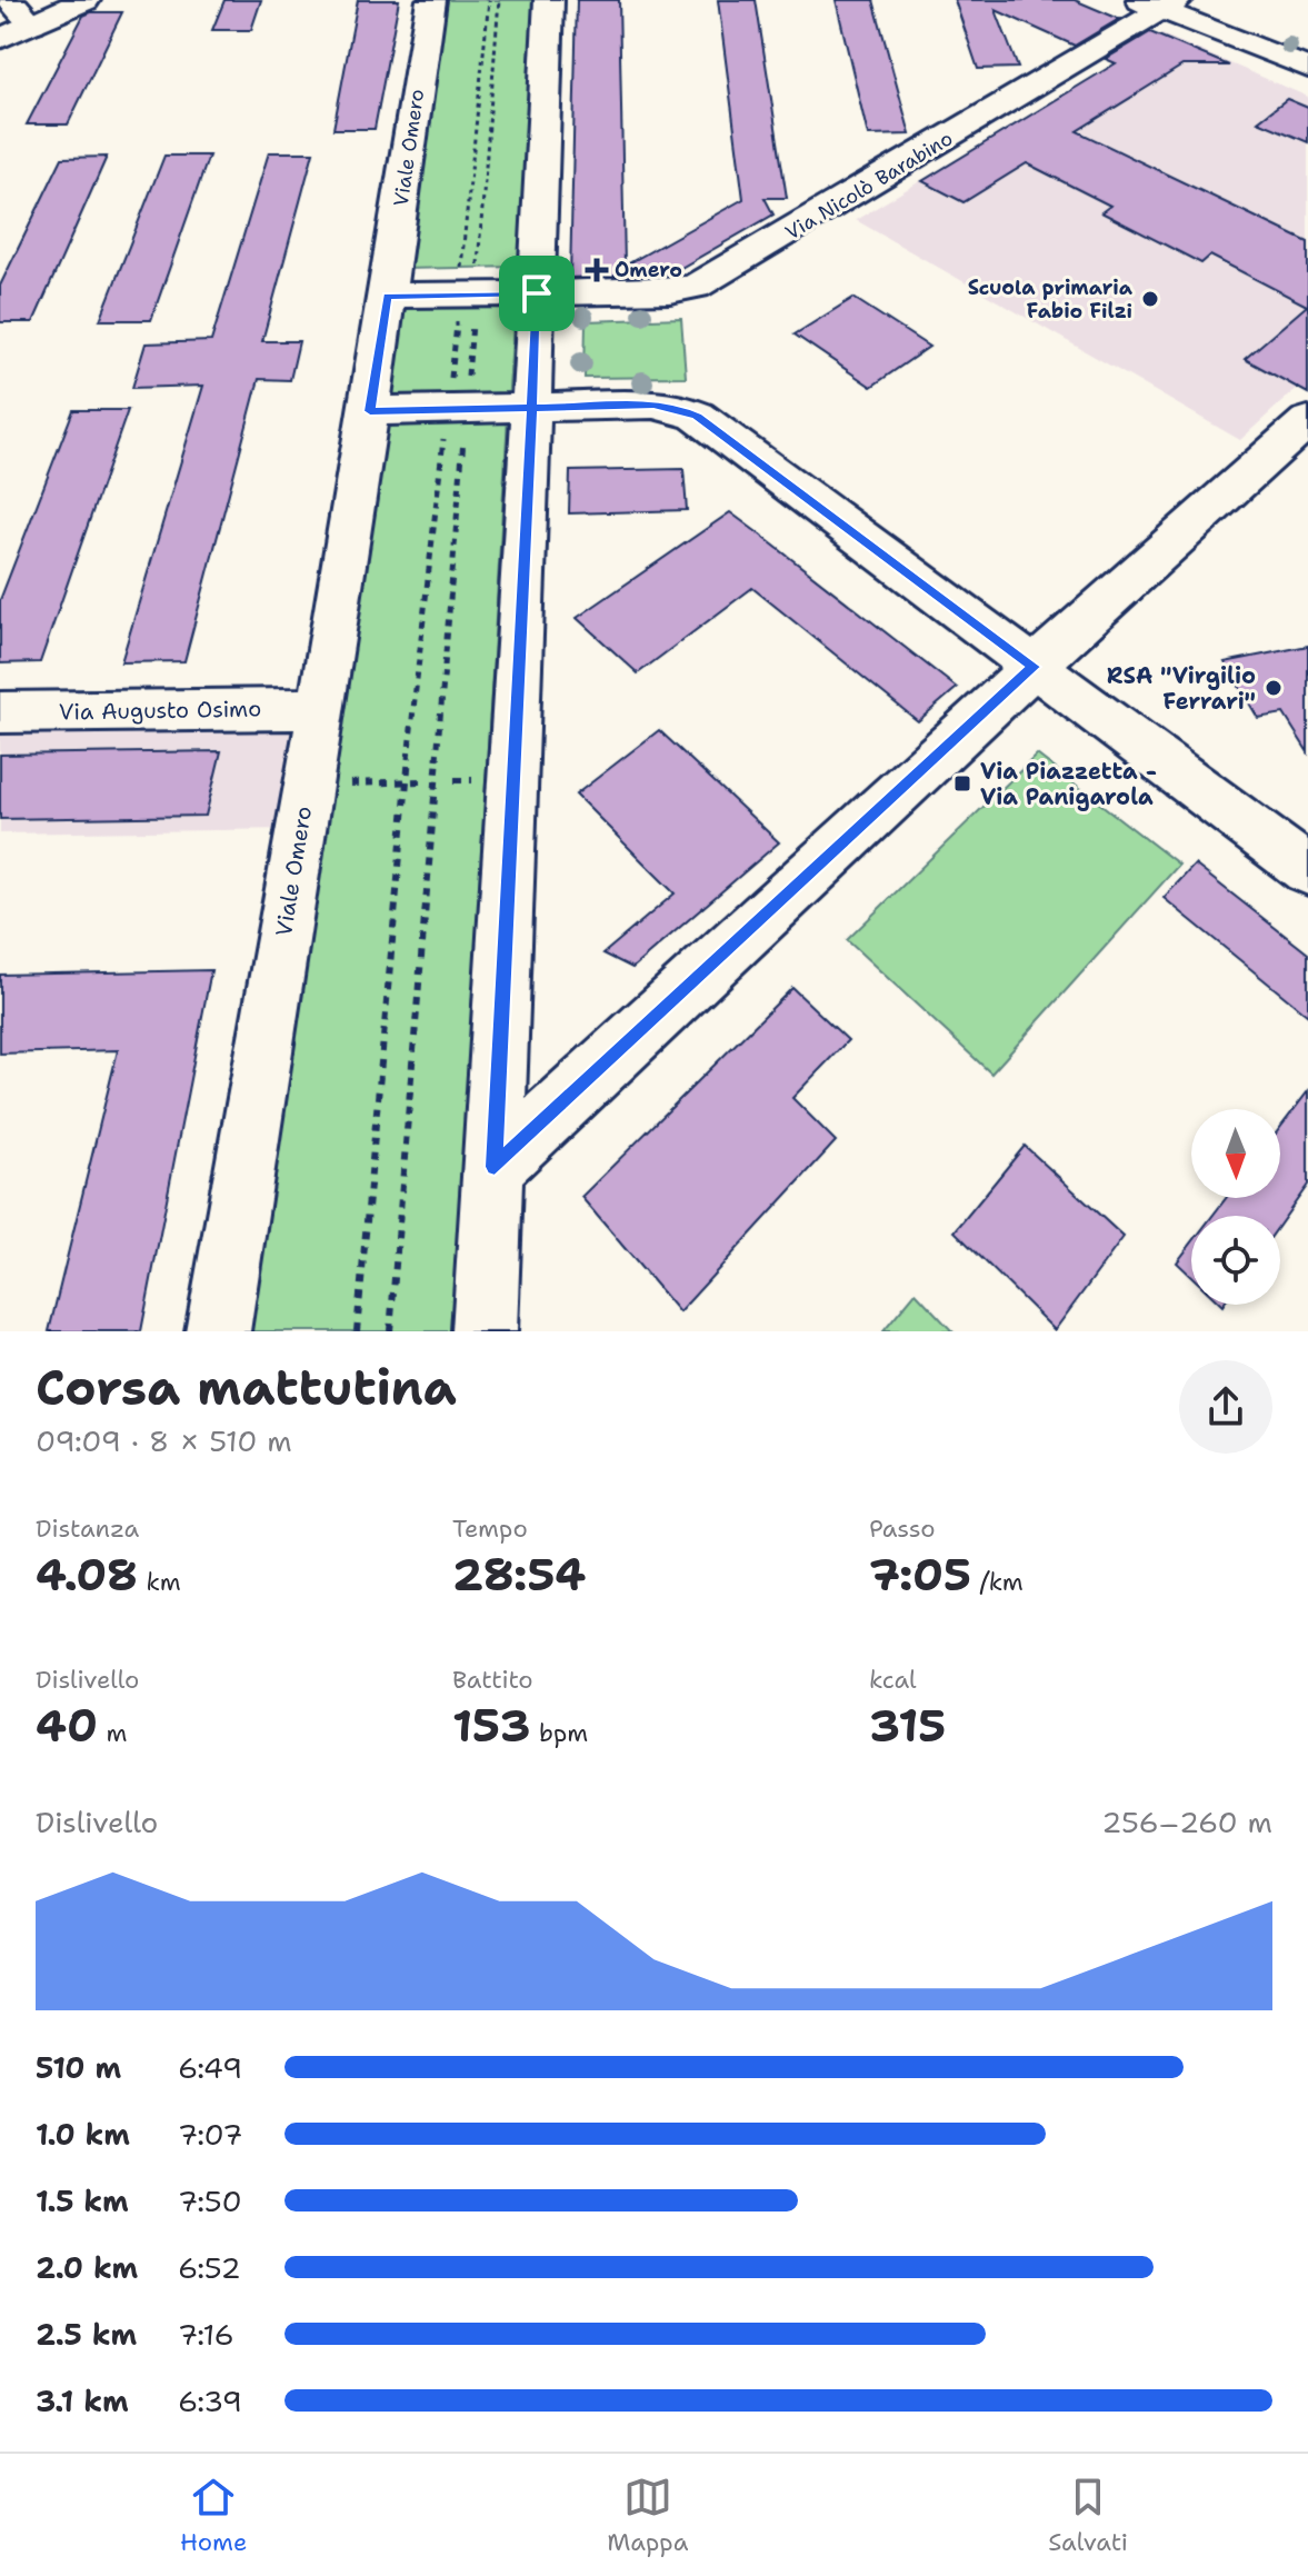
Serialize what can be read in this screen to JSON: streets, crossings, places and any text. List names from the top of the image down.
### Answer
{
  "streets": {
    "street": ["Viale Omero", "Via Nicolò Barabino", "Via Augusto Osimo"]
  },
  "crossings": [
    ["Viale Omero", "Via Augusto Osimo"]
  ],
  "places": {
    "health": ["Omero"],
    "other": ["Scuola primaria Fabio Filzi", "RSA \"Virgilio Ferrari\""],
    "transit": ["Via Piazzetta - Via Panigarola"]
  },
  "north": "bottom",
  "page": {
    "heading": ["Corsa mattutina", "09:09 · 8 × 510 m"],
    "stats": [
      ["Distanza", "4.08 km"],
      ["Tempo", "28:54"],
      ["Passo", "7:05 /km"],
      ["Dislivello", "40 m"],
      ["Battito", "153 bpm"],
      ["kcal", "315"]
    ],
    "chart": ["Dislivello", "256–260 m"],
    "list": [
      {
        "name": "510 m",
        "note": "6:49"
      },
      {
        "name": "1.0 km",
        "note": "7:07"
      },
      {
        "name": "1.5 km",
        "note": "7:50"
      },
      {
        "name": "2.0 km",
        "note": "6:52"
      },
      {
        "name": "2.5 km",
        "note": "7:16"
      },
      {
        "name": "3.1 km",
        "note": "6:39"
      }
    ],
    "tabs": ["Home", "Mappa", "Salvati"]
  }
}
